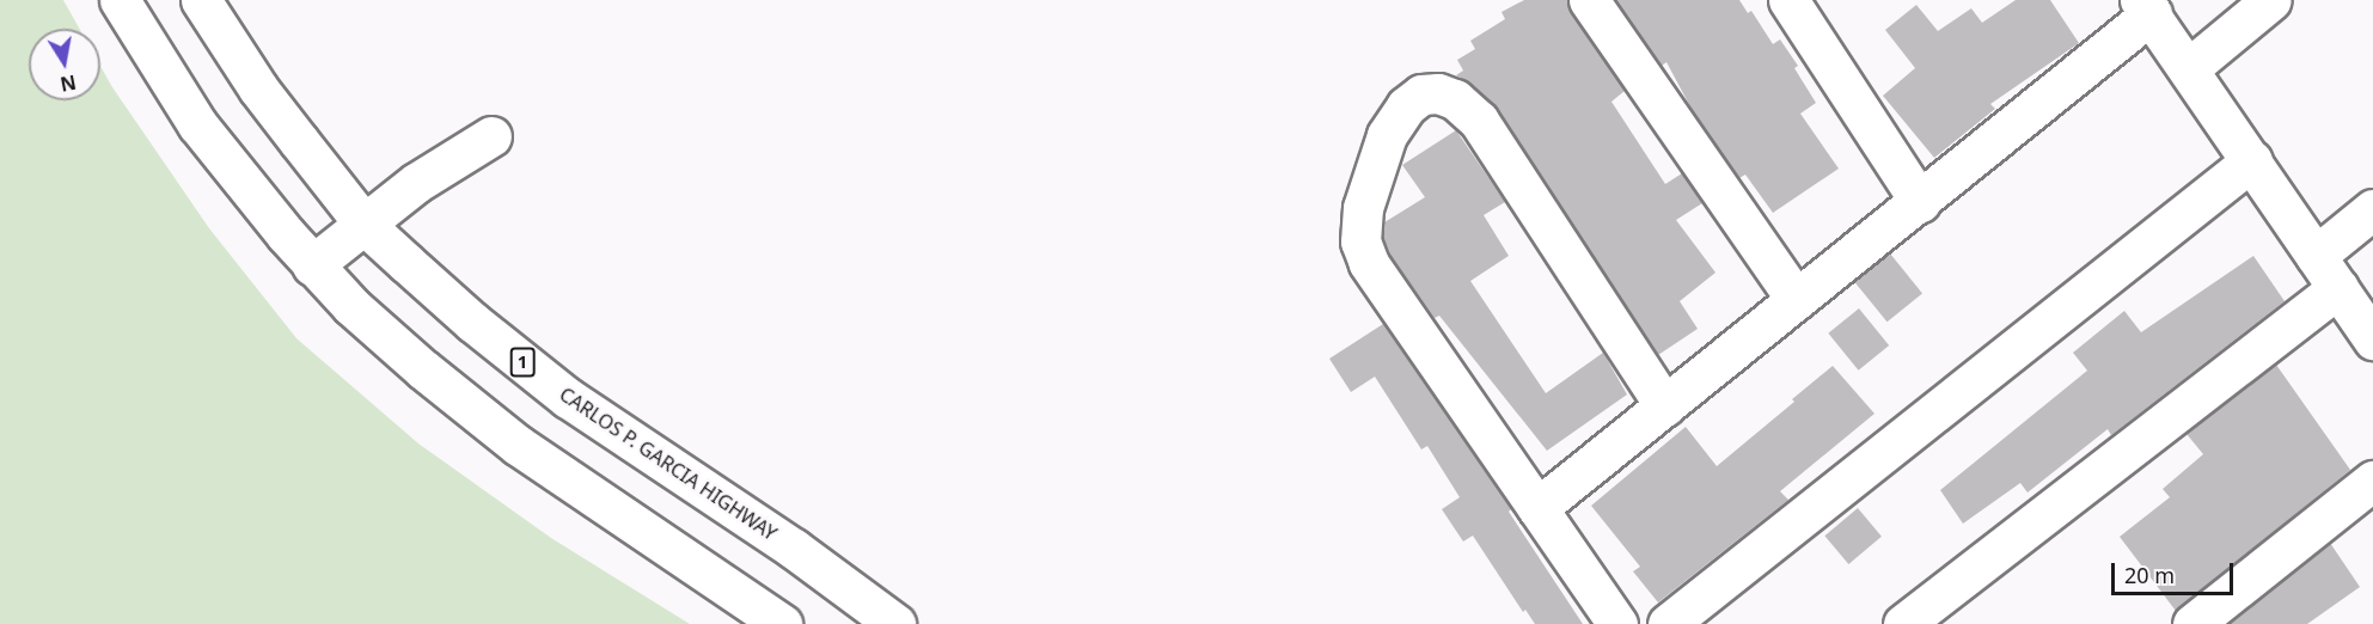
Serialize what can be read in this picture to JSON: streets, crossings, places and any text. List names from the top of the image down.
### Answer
{
  "streets": {
    "main road": ["1", "CARLOS P. GARCIA HIGHWAY"]
  },
  "scale_bar": "20 m",
  "north": "bottom"
}
